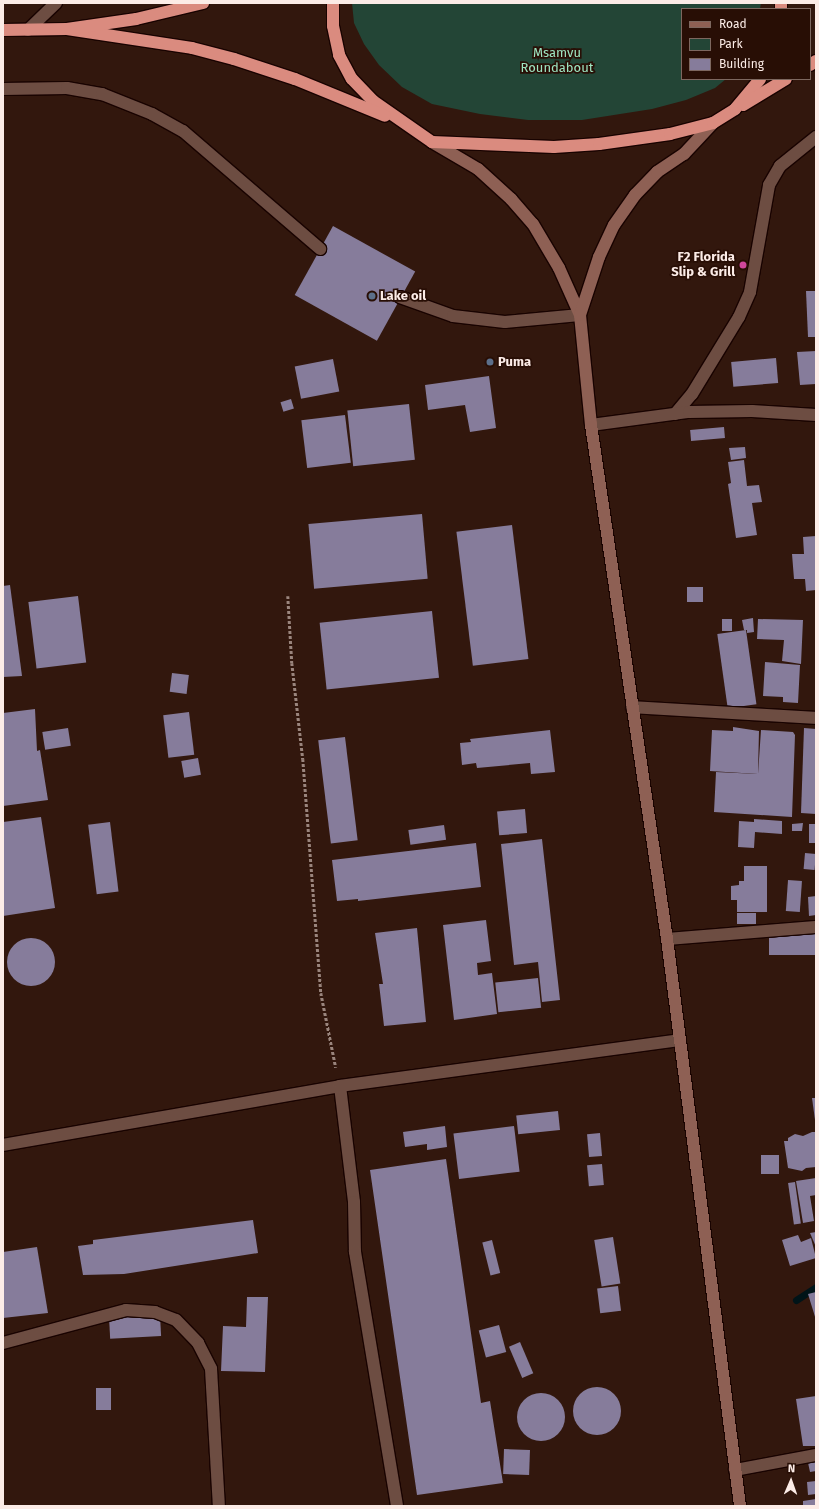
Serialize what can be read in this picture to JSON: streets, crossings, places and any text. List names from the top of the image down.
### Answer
{
  "parks": ["Msamvu Roundabout"],
  "places": ["F2 Florida Slip & Grill", "Lake oil", "Puma"],
  "legend": ["Road", "Park", "Building"],
  "north": "top"
}
